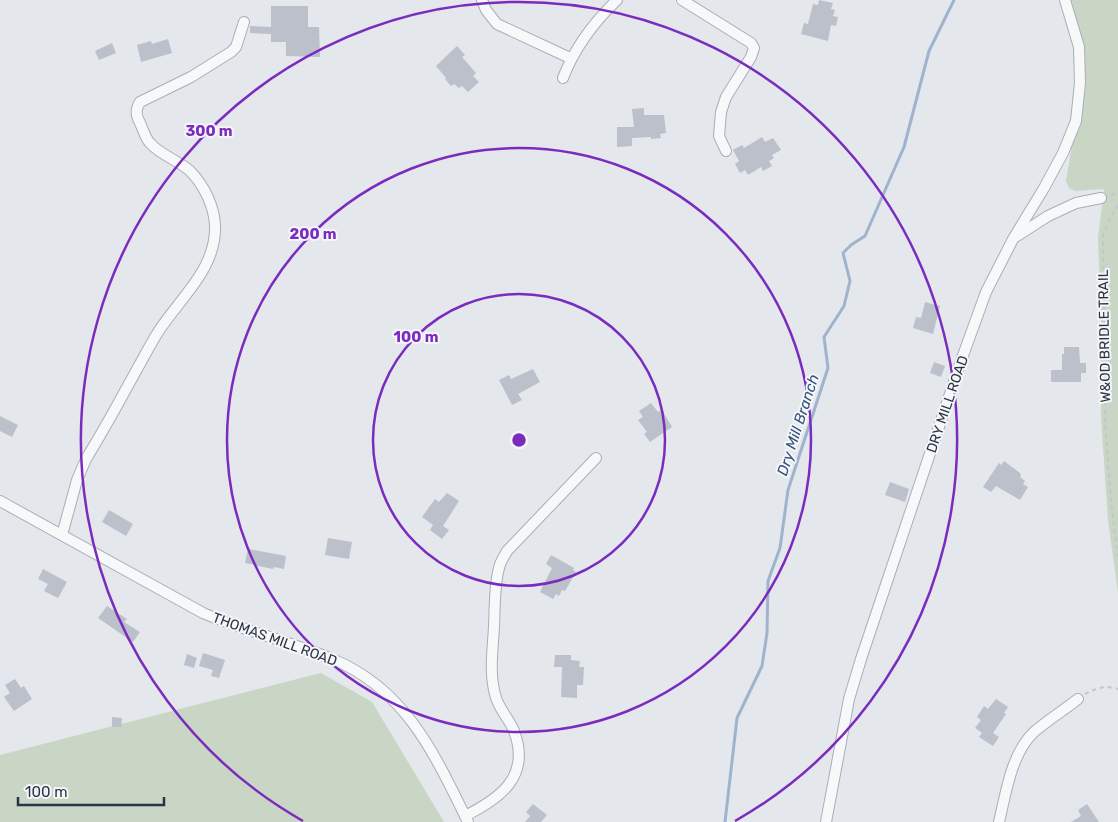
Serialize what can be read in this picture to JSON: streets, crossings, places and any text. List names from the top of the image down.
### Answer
{
  "streets": {
    "street": ["DRY MILL ROAD", "THOMAS MILL ROAD"],
    "path": ["W&OD BRIDLE TRAIL"]
  },
  "water": ["Dry Mill Branch"],
  "scale_bar": "100 m",
  "rings": ["300 m", "200 m", "100 m"]
}
